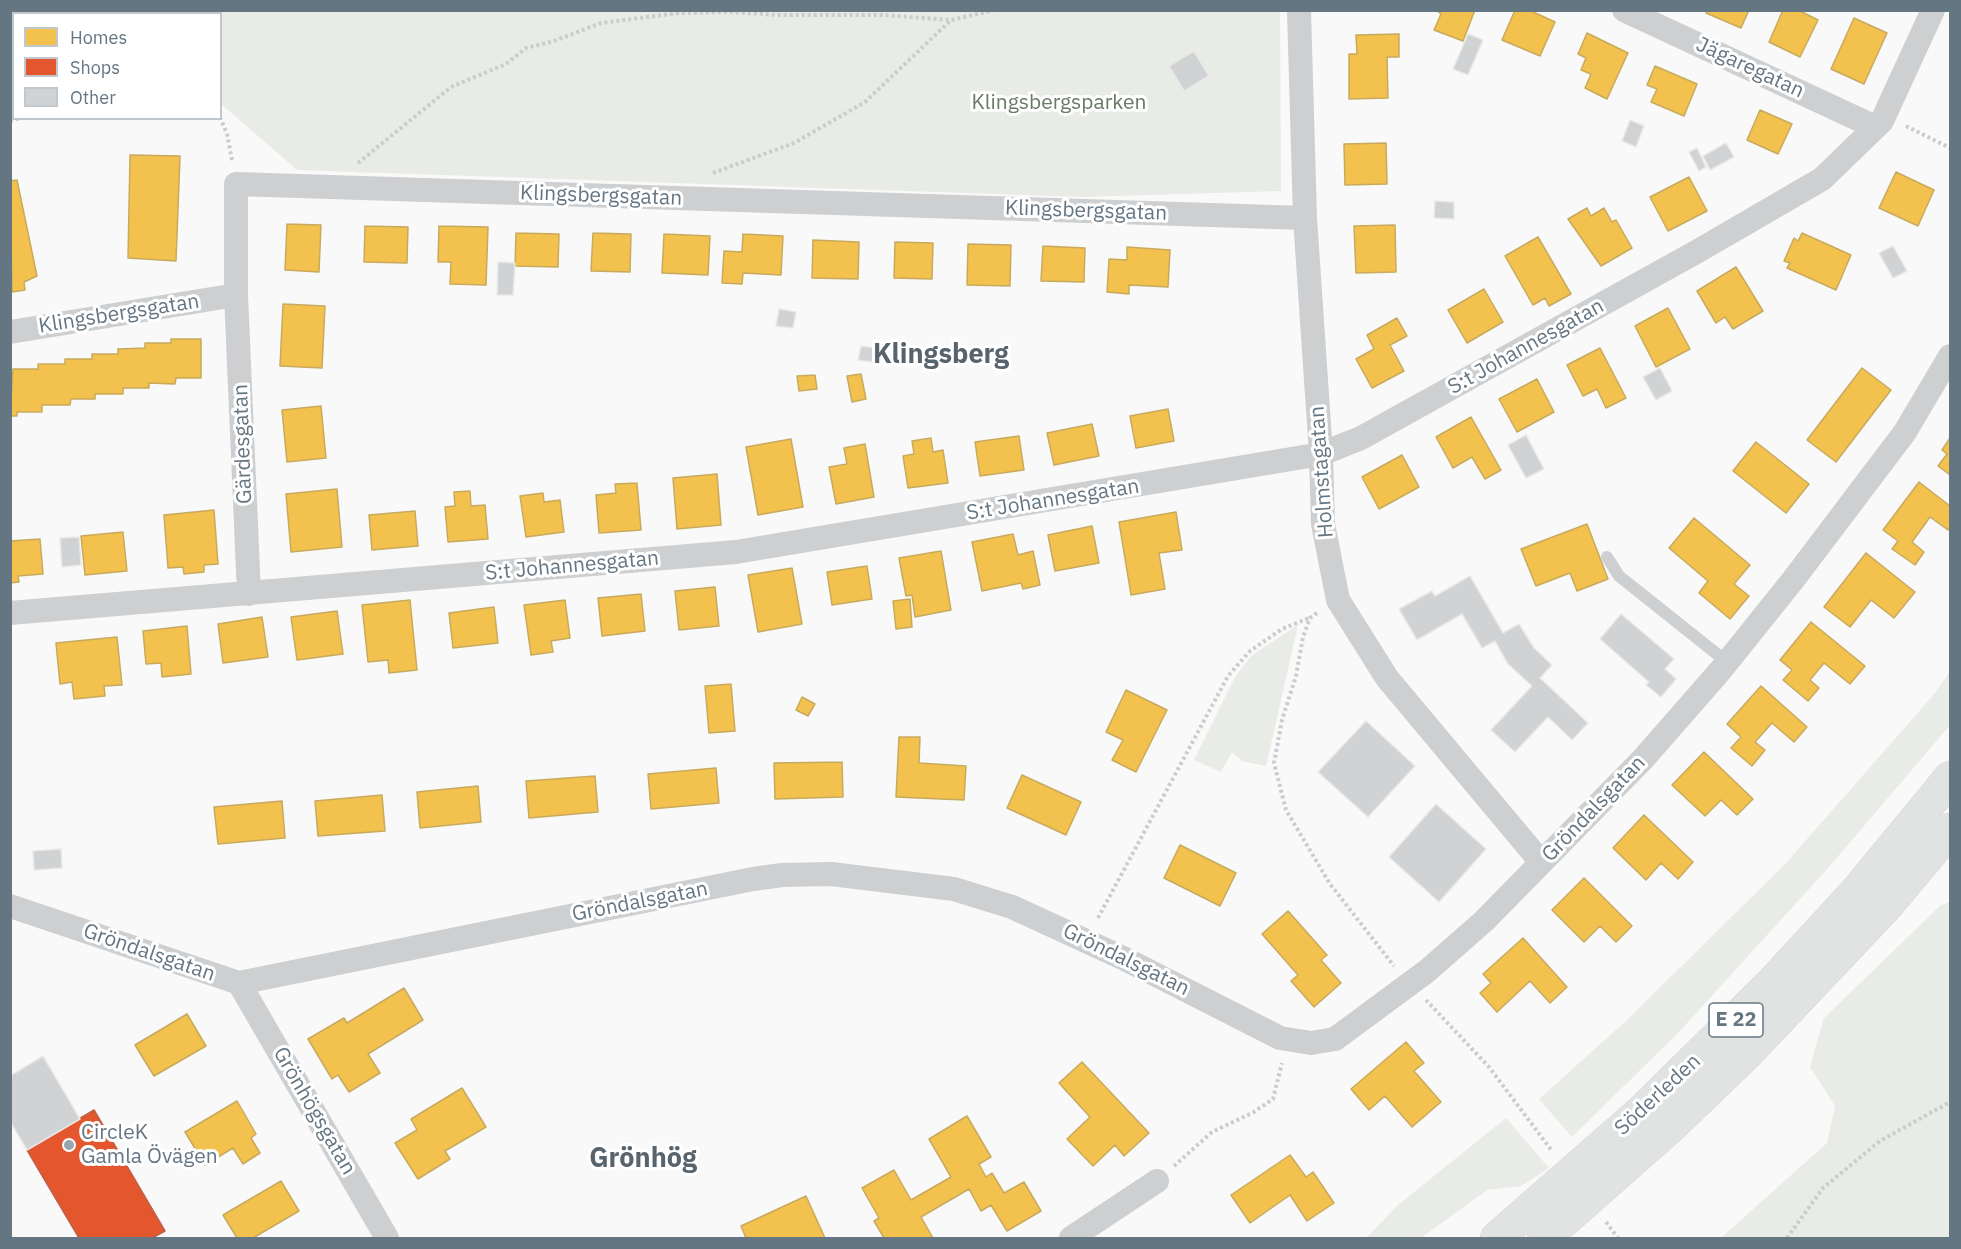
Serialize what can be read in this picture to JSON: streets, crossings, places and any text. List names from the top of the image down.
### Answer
{
  "streets": {
    "highway": ["E 22", "Söderleden"],
    "street": [
      "Jägaregatan",
      "Klingsbergsgatan",
      "S:t Johannesgatan",
      "Gärdesgatan",
      "Holmstagatan",
      "Gröndalsgatan",
      "Grönhögsgatan"
    ]
  },
  "crossings": [
    ["Jägaregatan", "S:t Johannesgatan"],
    ["Klingsbergsgatan", "Gärdesgatan"],
    ["Klingsbergsgatan", "Holmstagatan"],
    ["S:t Johannesgatan", "Gärdesgatan"],
    ["S:t Johannesgatan", "Holmstagatan"],
    ["Holmstagatan", "Gröndalsgatan"],
    ["Gröndalsgatan", "Grönhögsgatan"]
  ],
  "districts": ["Klingsberg", "Grönhög"],
  "parks": ["Klingsbergsparken"],
  "places": ["CircleK Gamla Övägen"],
  "legend": ["Homes", "Shops", "Other"]
}
